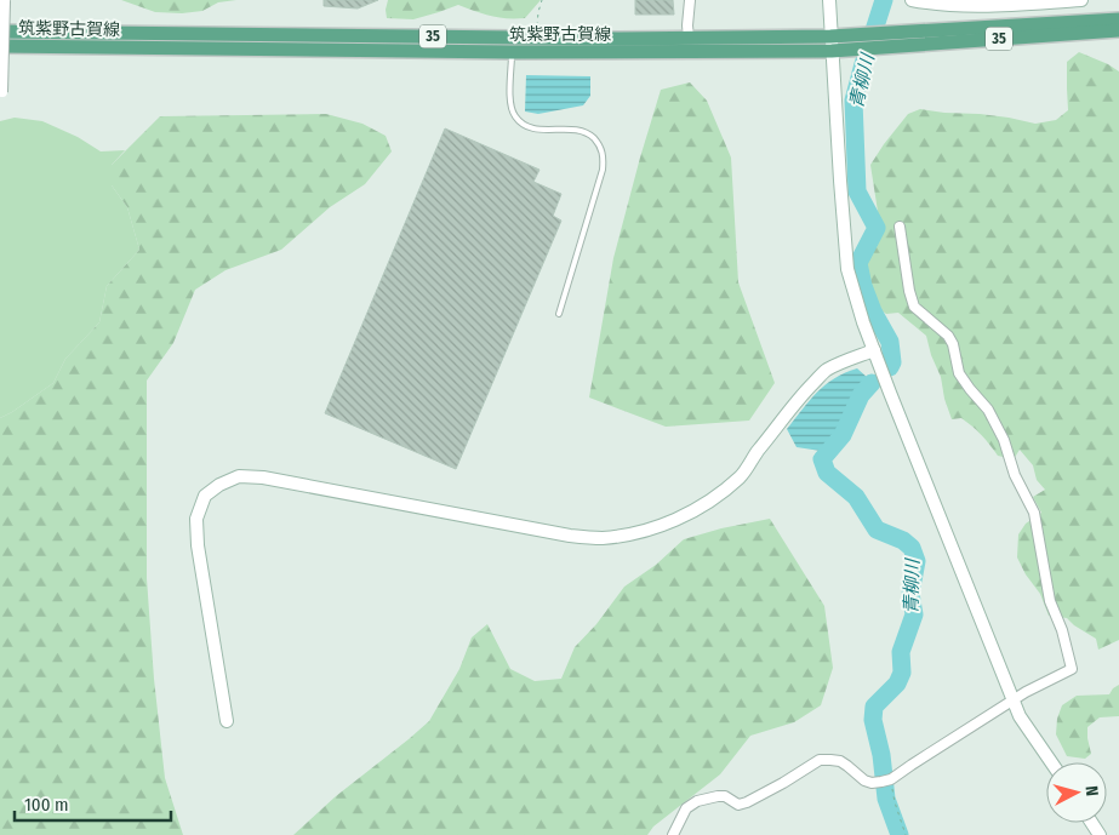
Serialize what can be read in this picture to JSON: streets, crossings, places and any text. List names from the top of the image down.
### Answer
{
  "streets": {
    "main road": ["筑紫野古賀線", "35"]
  },
  "water": ["青柳川"],
  "scale_bar": "100 m",
  "north": "right"
}
